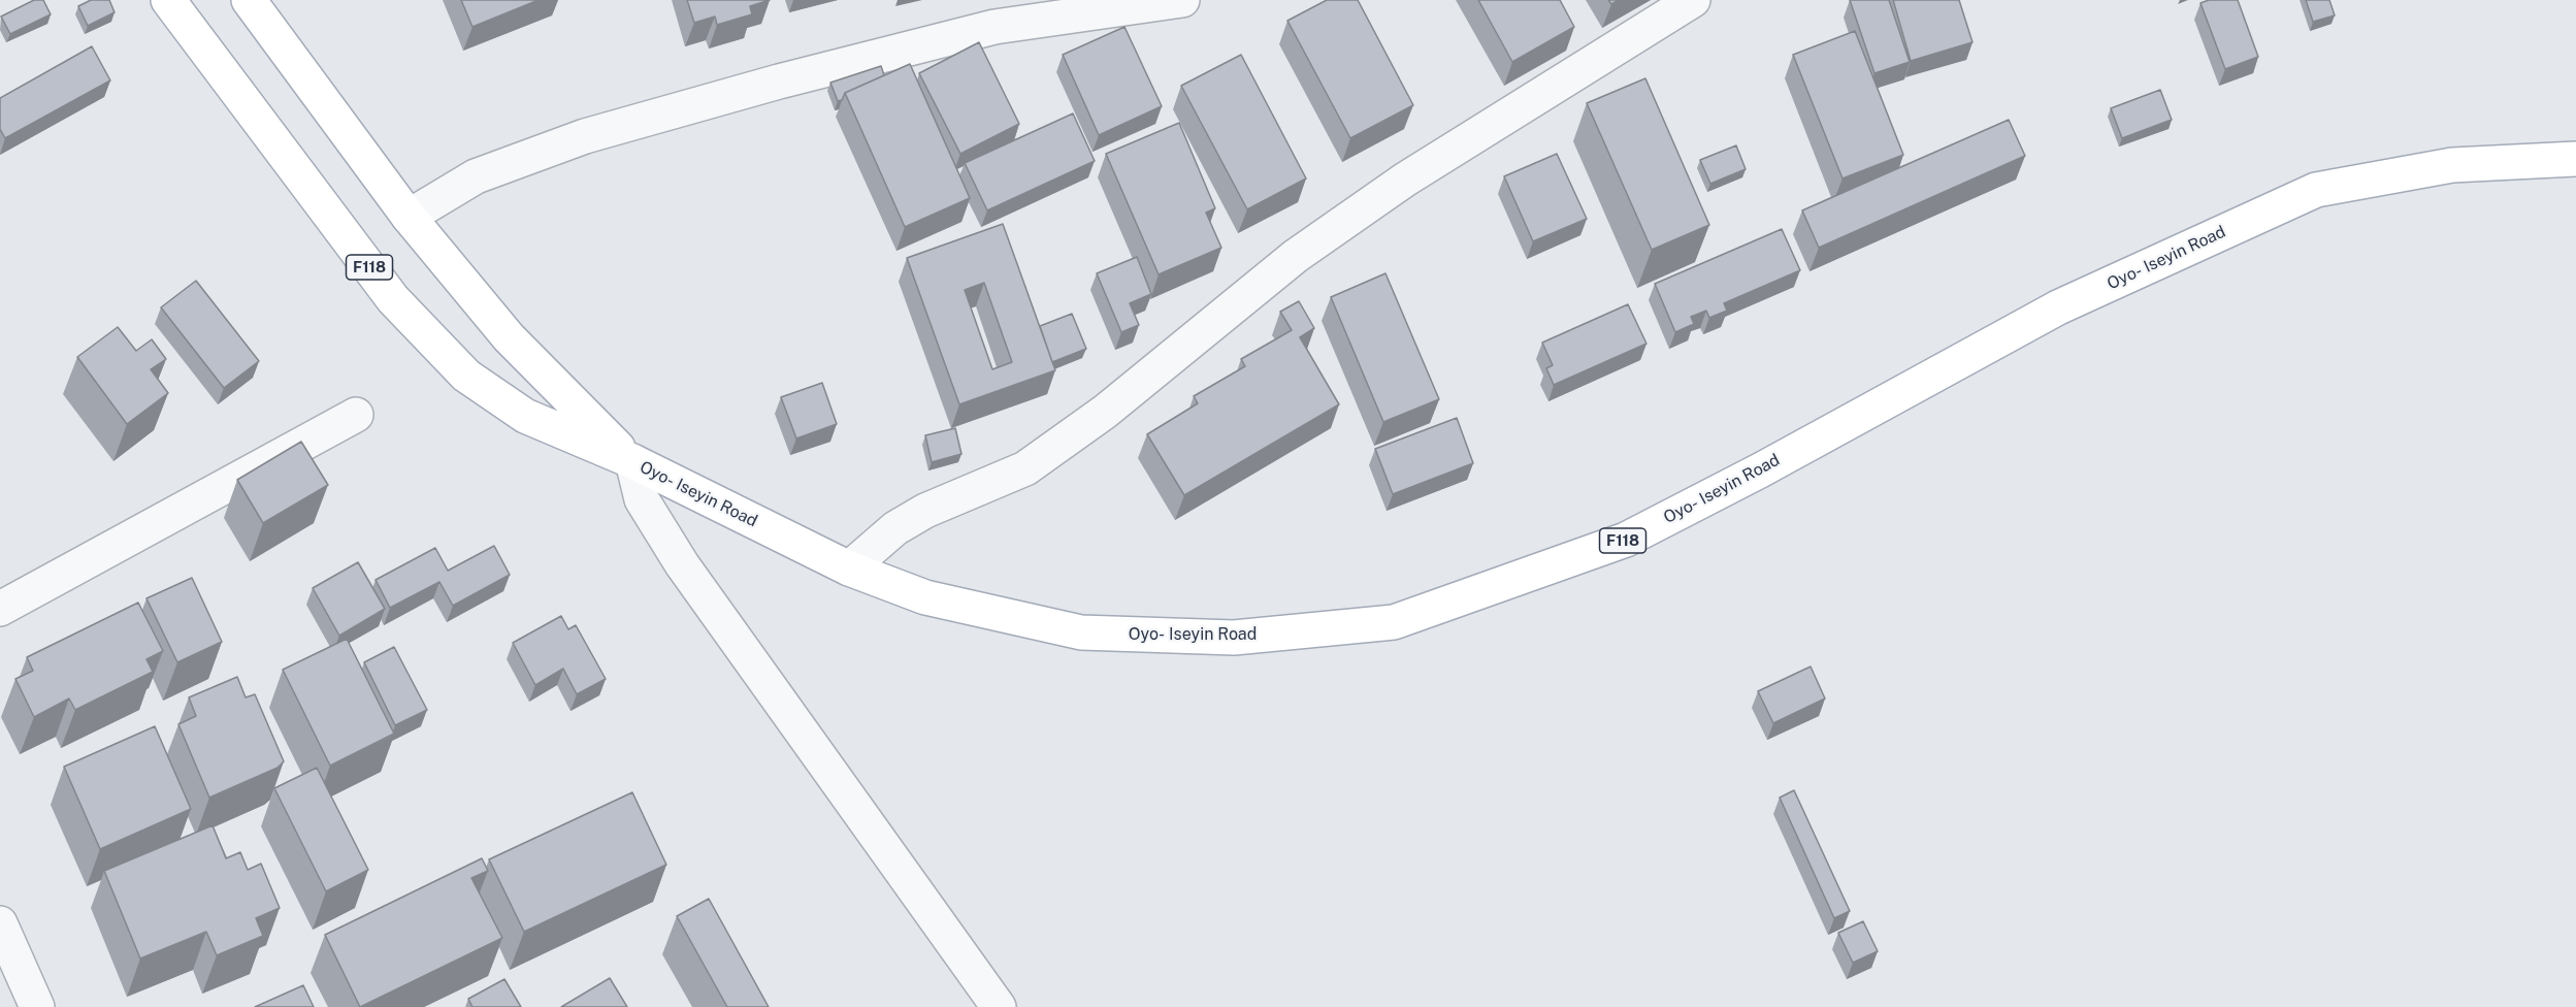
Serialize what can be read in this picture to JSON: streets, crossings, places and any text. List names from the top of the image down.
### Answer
{
  "streets": {
    "main road": ["Oyo- Iseyin Road", "F118"]
  },
  "crossings": [
    ["Oyo- Iseyin Road", "F118"]
  ]
}
